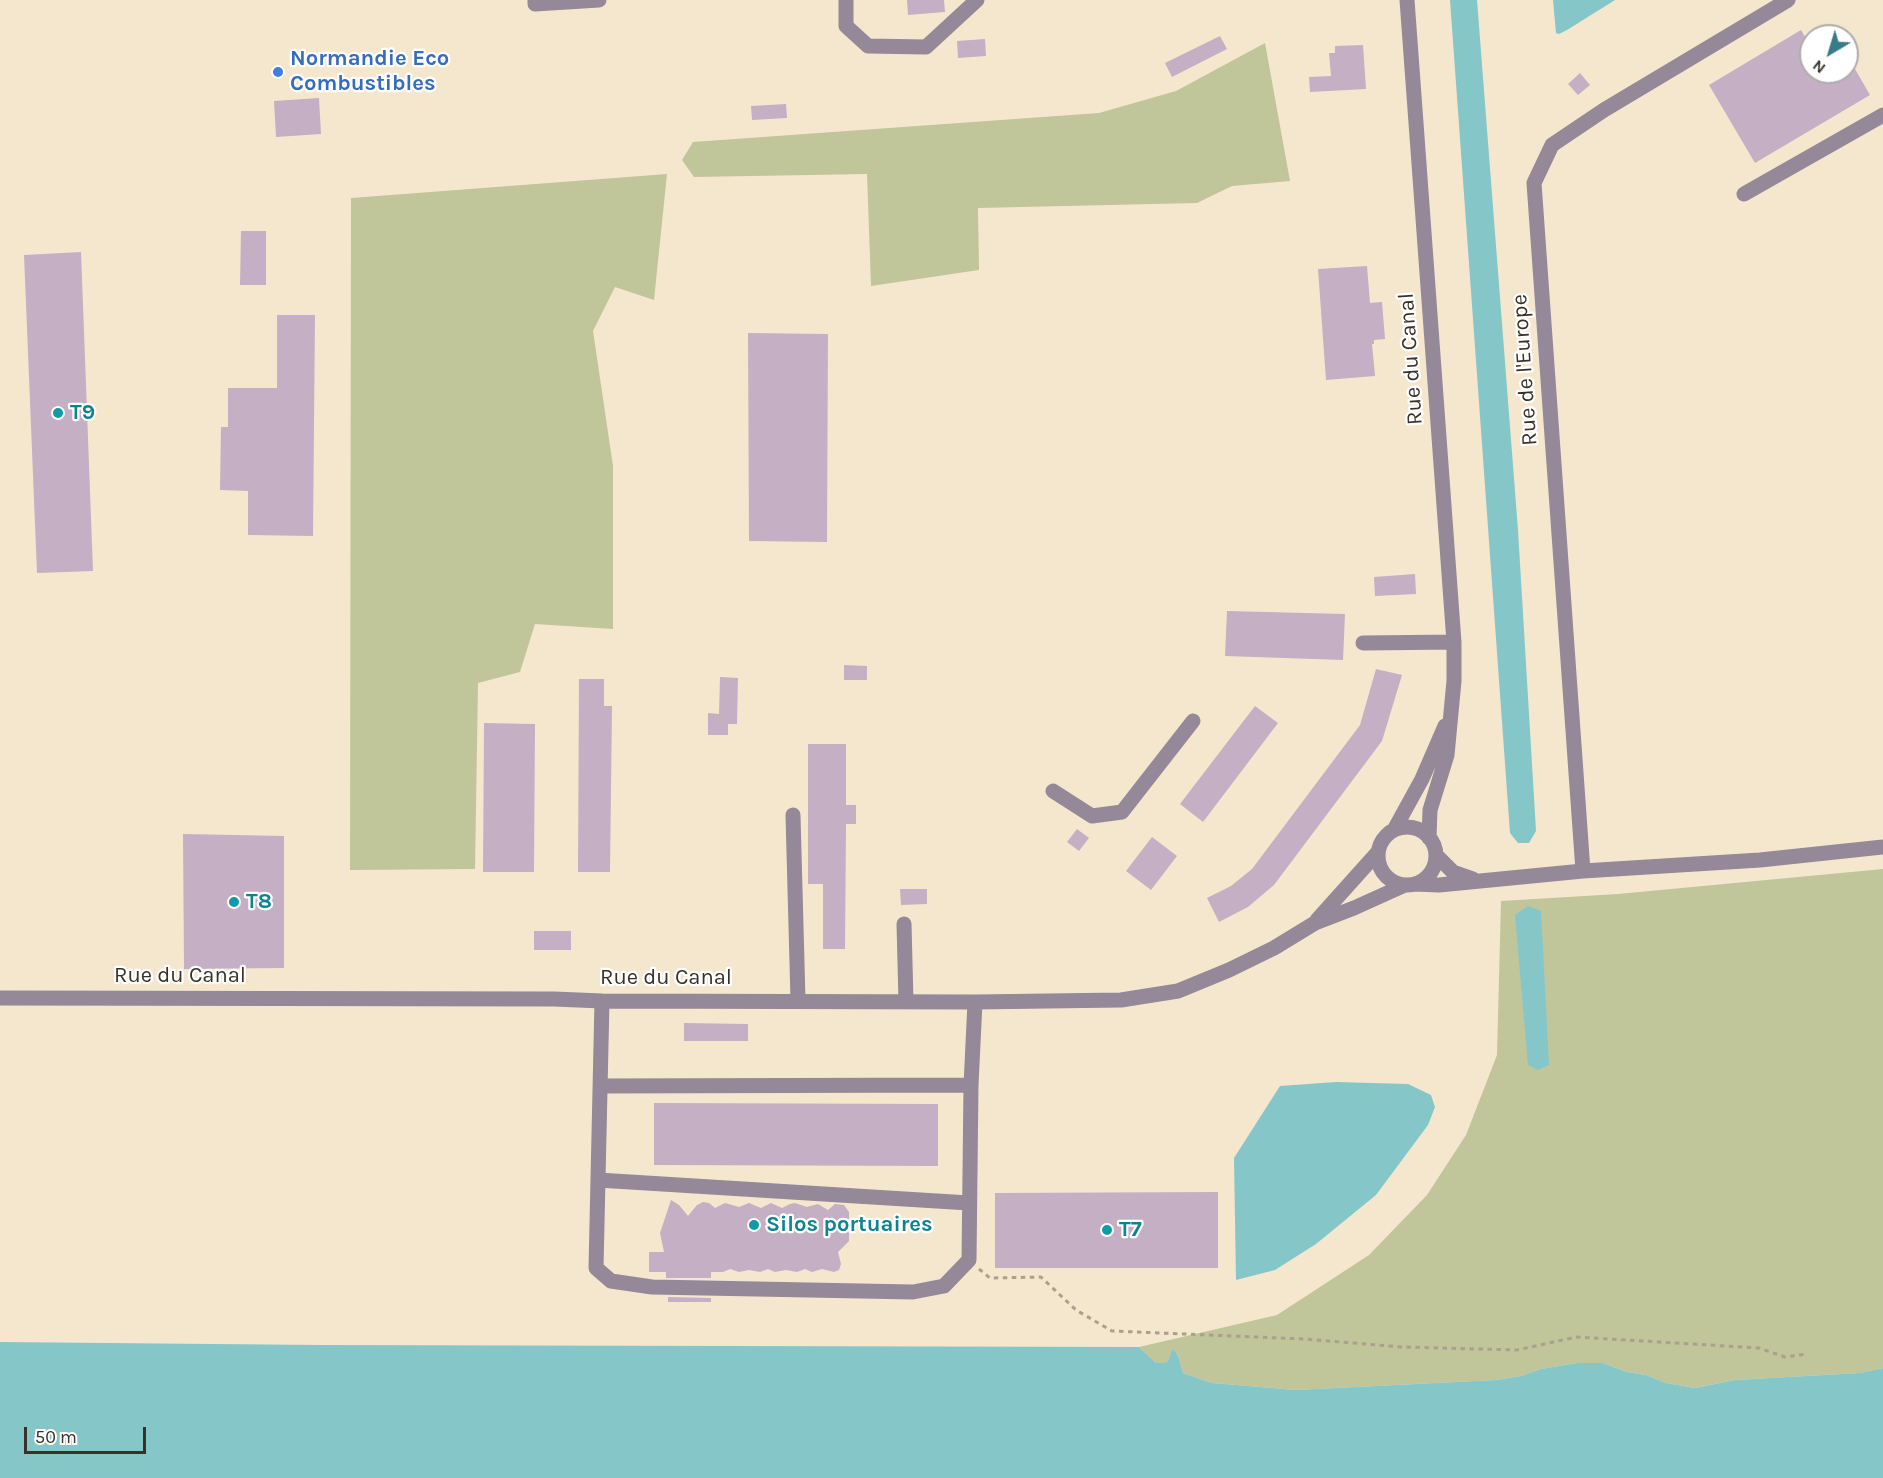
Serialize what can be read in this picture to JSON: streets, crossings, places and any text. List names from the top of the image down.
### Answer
{
  "streets": {
    "street": ["Rue du Canal", "Rue de l'Europe"]
  },
  "places": [
    "Normandie Eco Combustibles",
    "T9",
    "T8",
    "Silos portuaires",
    "T7"
  ],
  "scale_bar": "50 m",
  "north": "bottom left"
}
